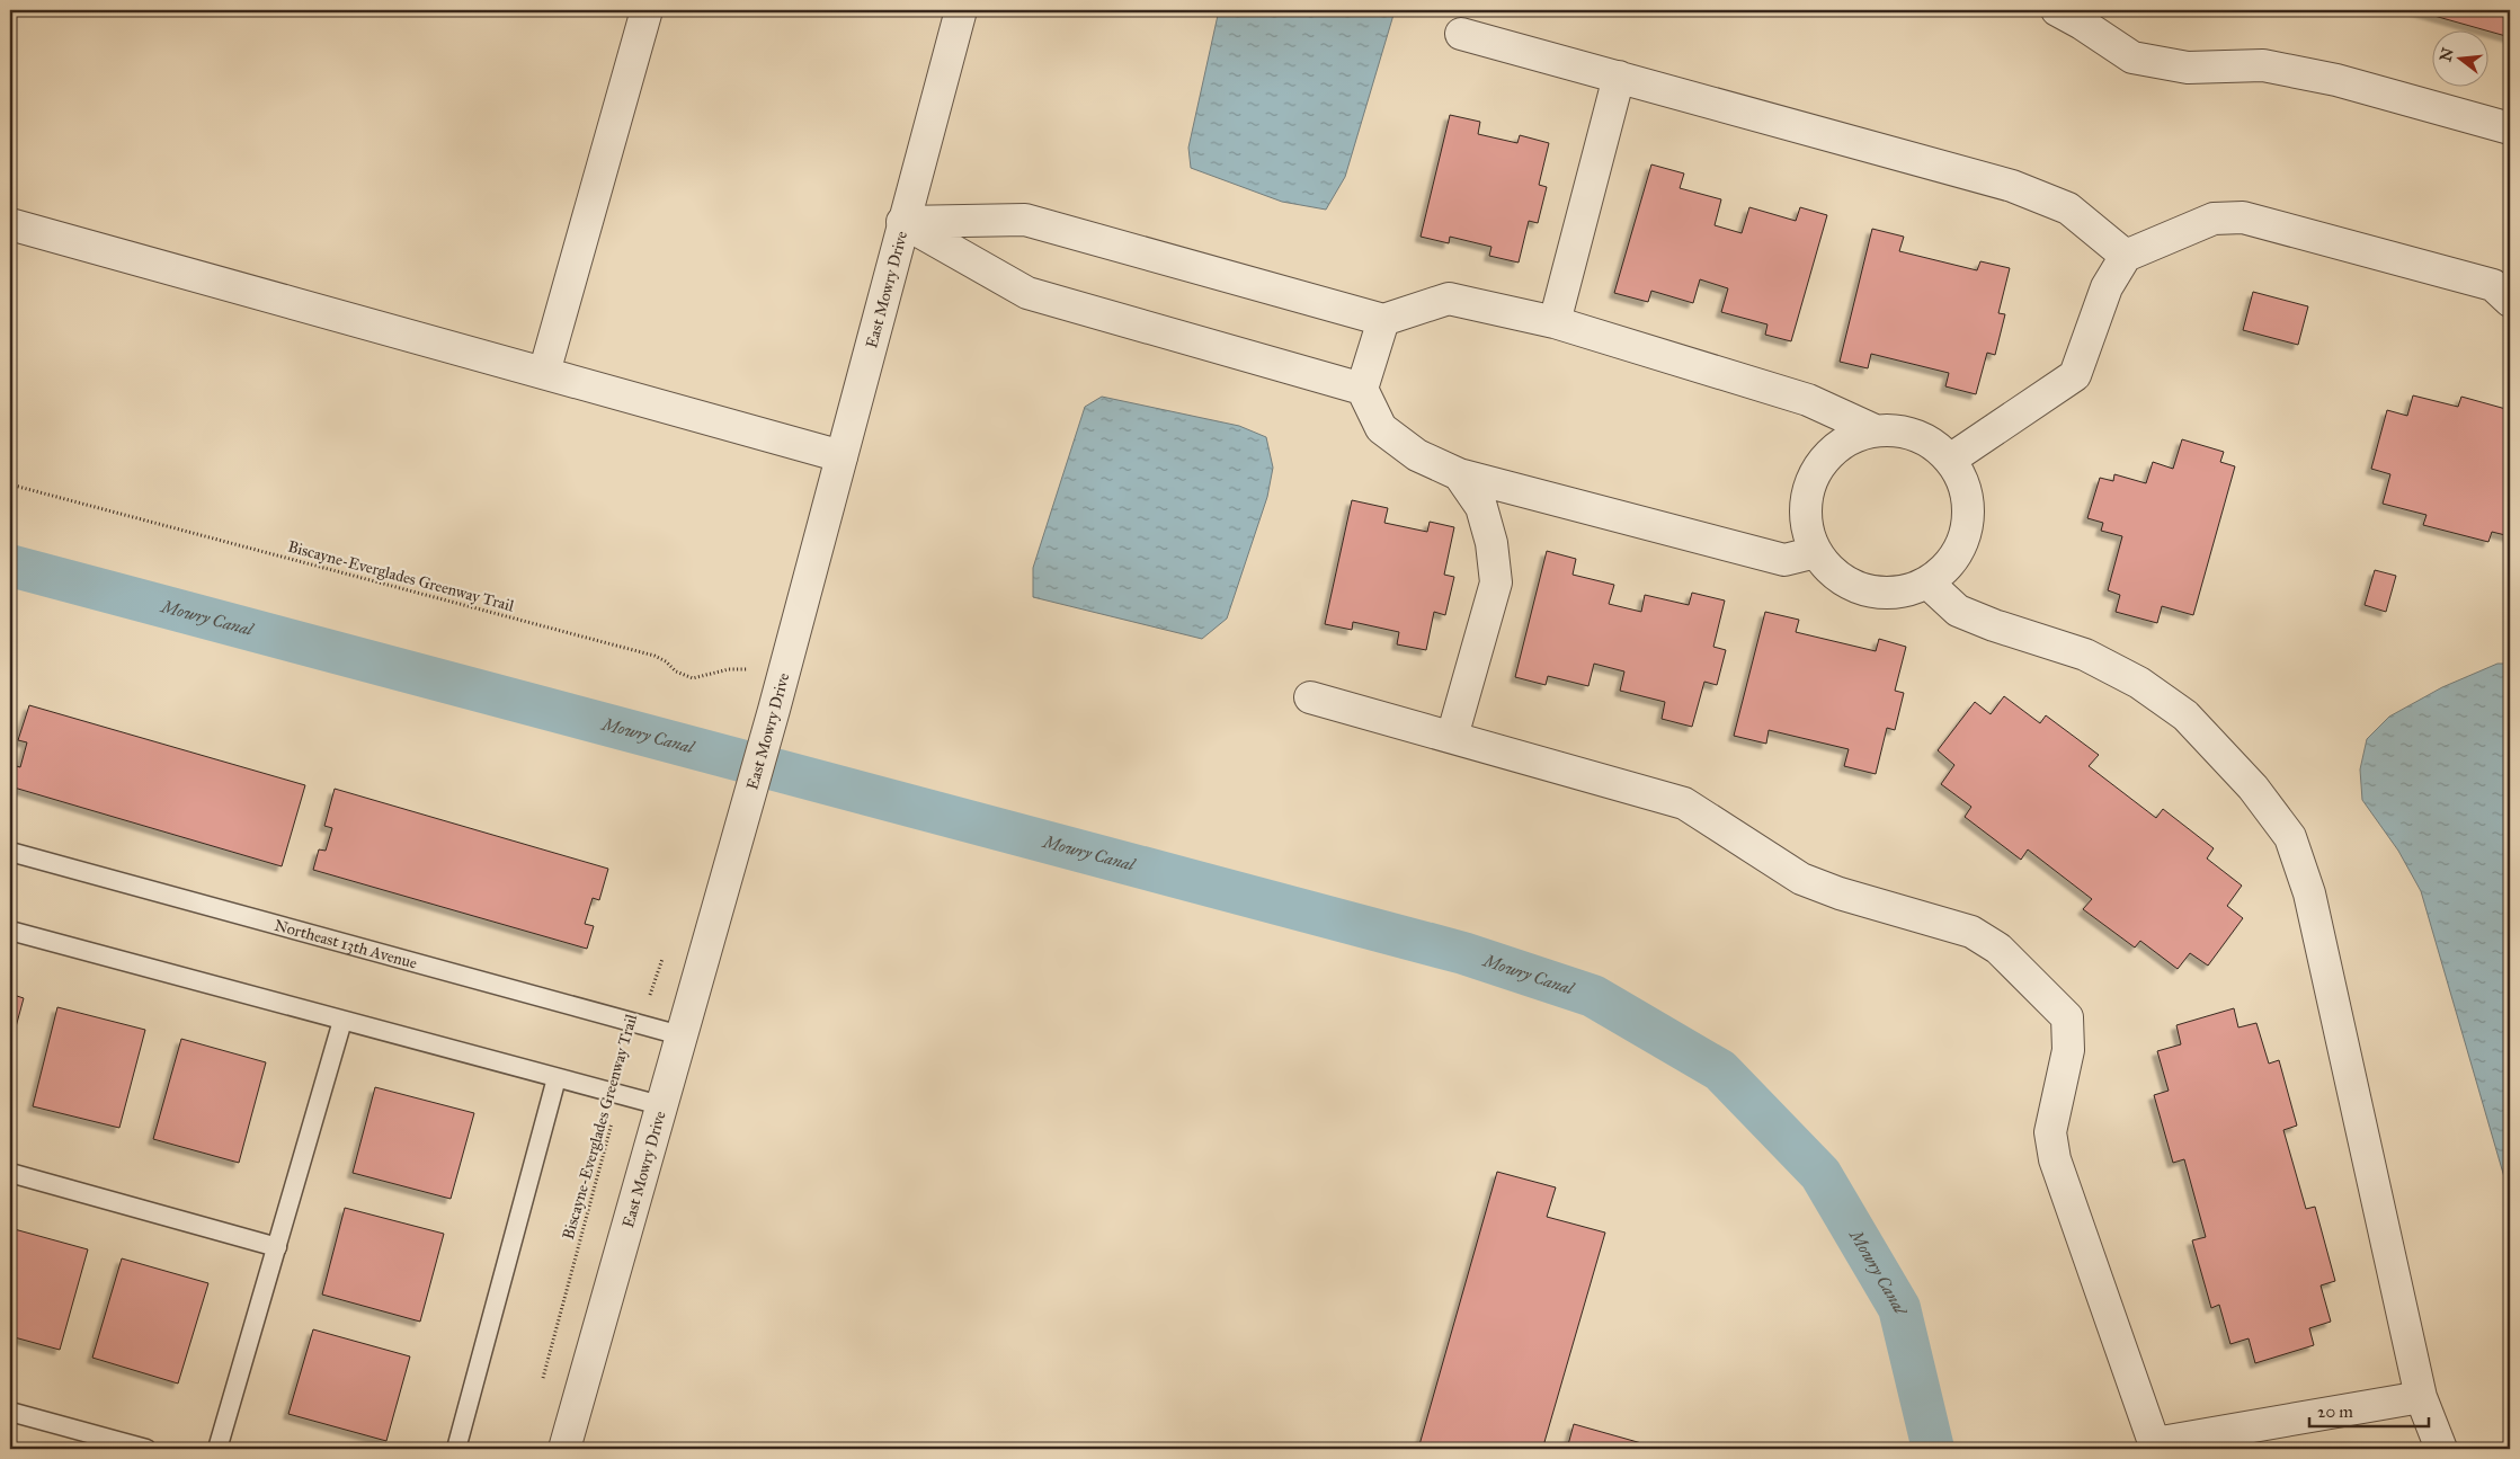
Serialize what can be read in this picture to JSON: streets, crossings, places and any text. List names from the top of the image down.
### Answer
{
  "streets": {
    "street": ["East Mowry Drive"],
    "lane": ["Northeast 13th Avenue"],
    "path": ["Biscayne-Everglades Greenway Trail"]
  },
  "crossings": [
    ["East Mowry Drive", "Northeast 13th Avenue"],
    ["Biscayne-Everglades Greenway Trail", "Northeast 13th Avenue"]
  ],
  "water": ["Mowry Canal"],
  "scale_bar": "20 m",
  "north": "left"
}
